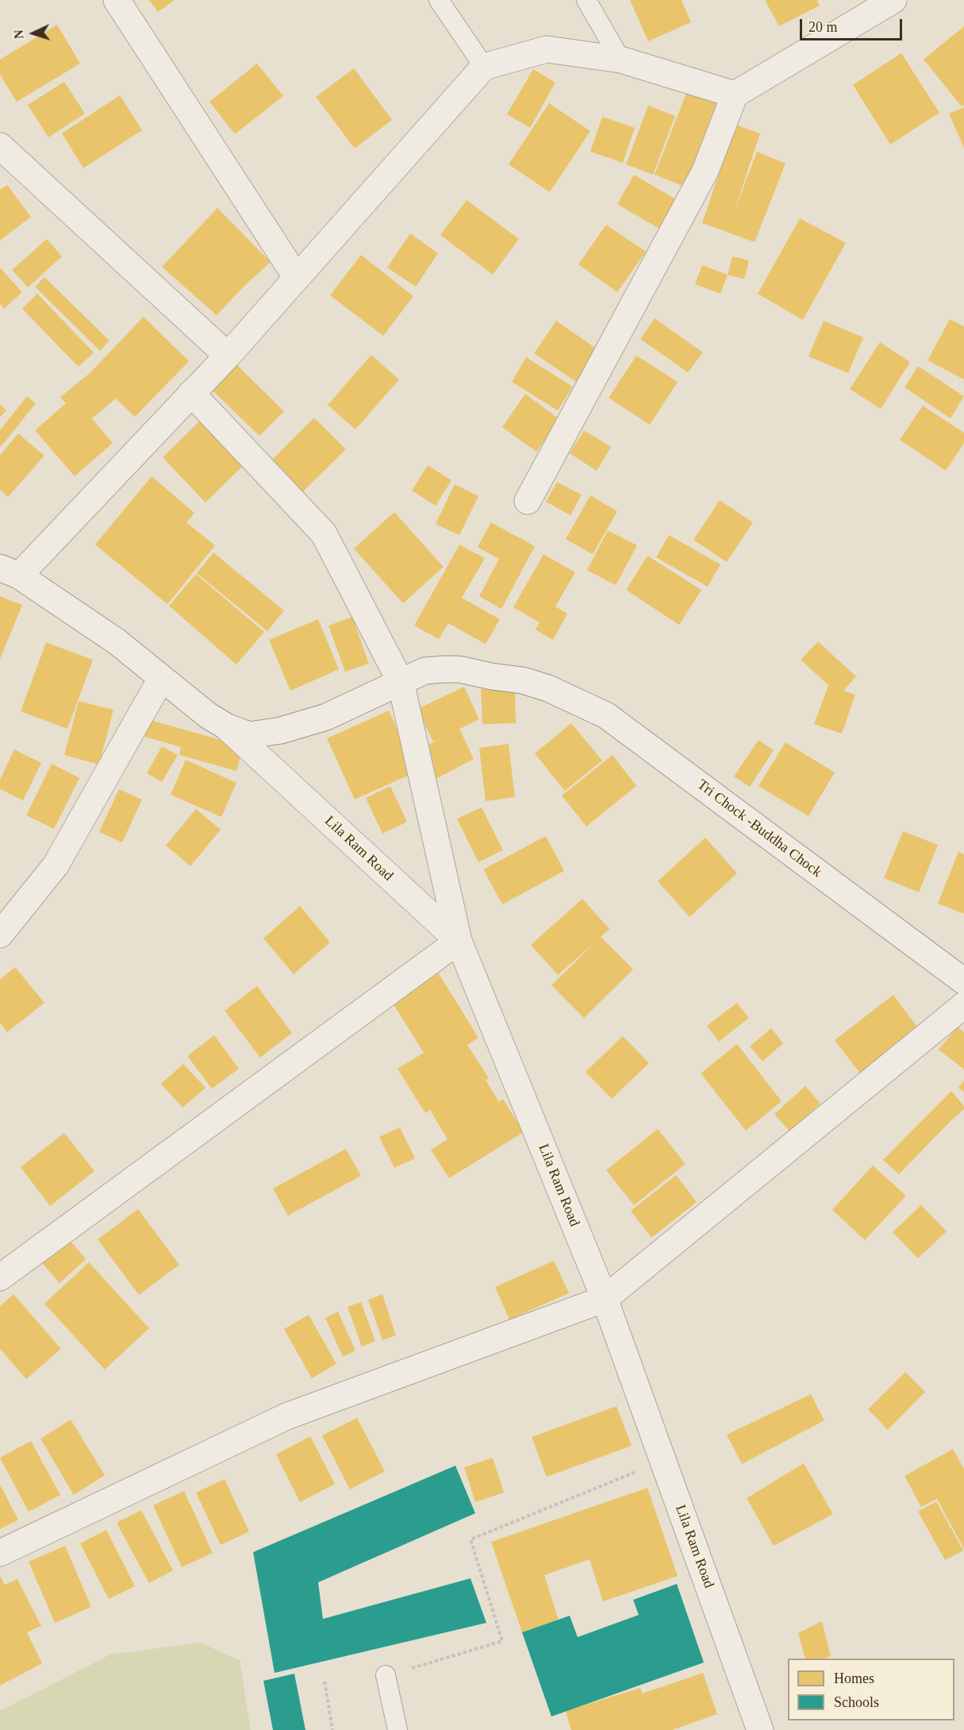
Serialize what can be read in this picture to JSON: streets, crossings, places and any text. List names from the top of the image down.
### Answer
{
  "streets": {
    "street": ["Tri Chock -Buddha Chock", "Lila Ram Road"]
  },
  "crossings": [
    ["Tri Chock -Buddha Chock", "Lila Ram Road"]
  ],
  "legend": ["Homes", "Schools"],
  "scale_bar": "20 m",
  "north": "left"
}
